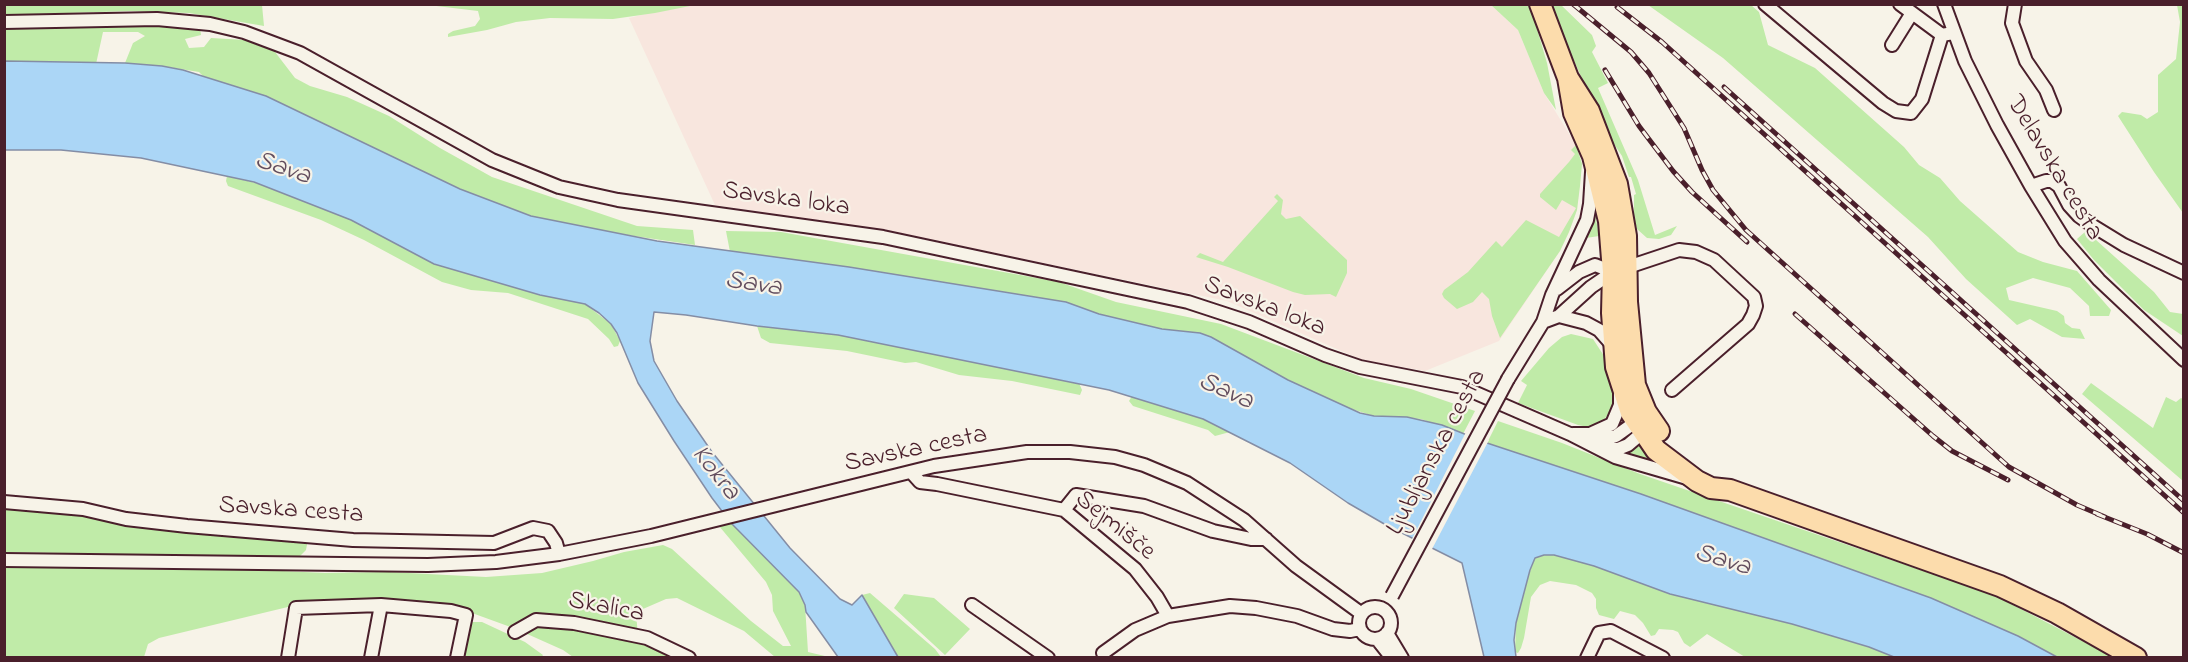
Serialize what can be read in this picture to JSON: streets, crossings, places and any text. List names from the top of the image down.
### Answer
{
  "streets": {
    "main road": ["Ljubljanska cesta"],
    "street": [
      "Delavska cesta",
      "Savska loka",
      "Savska cesta",
      "Sejmišče",
      "Skalica"
    ]
  },
  "crossings": [
    ["Savska cesta", "Ljubljanska cesta"],
    ["Savska cesta", "Sejmišče"]
  ],
  "water": ["Sava", "Kokra"]
}
